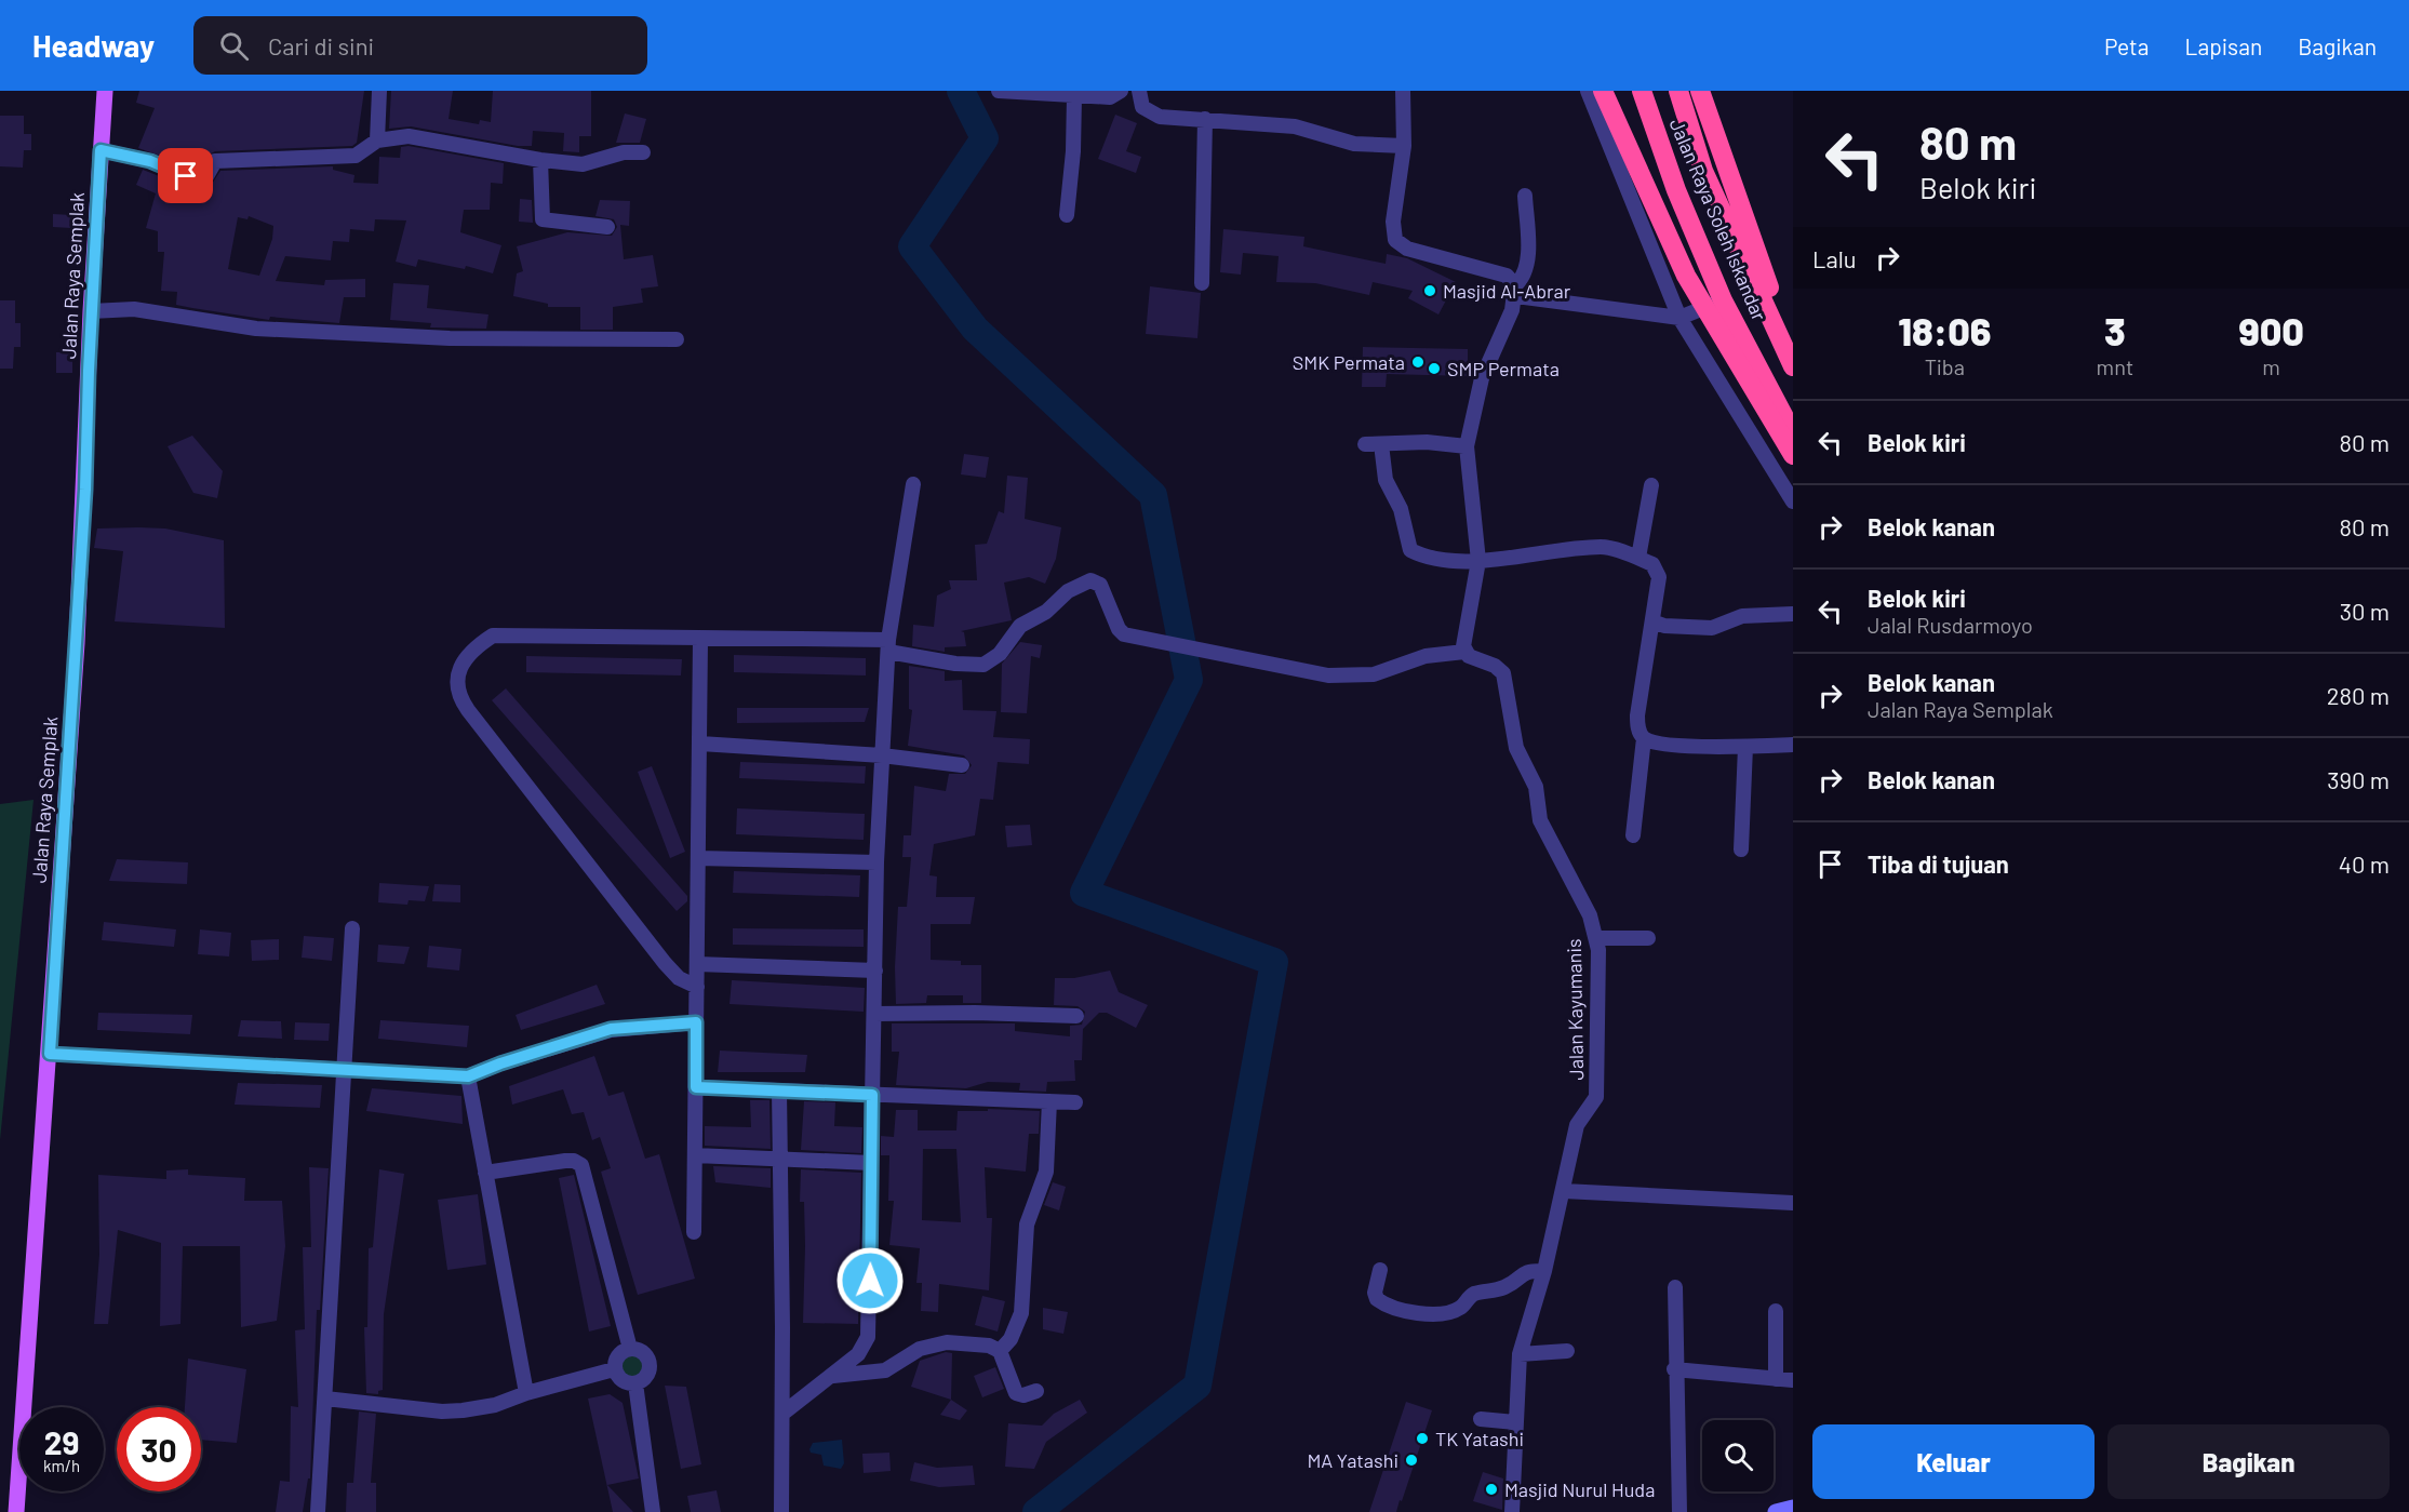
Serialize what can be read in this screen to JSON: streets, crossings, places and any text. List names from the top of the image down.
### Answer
{
  "streets": {
    "highway": ["Jalan Raya Soleh Iskandar"],
    "main road": ["Jalan Raya Semplak"],
    "street": ["Jalan Kayumanis"]
  },
  "places": [
    "Masjid Al-Abrar",
    "SMK Permata",
    "SMP Permata",
    "TK Yatashi",
    "MA Yatashi",
    "Masjid Nurul Huda"
  ],
  "page": {
    "header": "Headway",
    "search": "Cari di sini",
    "nav": ["Peta", "Lapisan", "Bagikan"],
    "turn": ["80 m", "Belok kiri"],
    "then": "Lalu",
    "eta": [
      "18:06",
      "Tiba",
      "3",
      "mnt",
      "900",
      "m"
    ],
    "list": [
      {
        "name": "Belok kiri",
        "value": "80 m"
      },
      {
        "name": "Belok kanan",
        "value": "80 m"
      },
      {
        "name": "Belok kiri",
        "note": "Jalal Rusdarmoyo",
        "value": "30 m"
      },
      {
        "name": "Belok kanan",
        "note": "Jalan Raya Semplak",
        "value": "280 m"
      },
      {
        "name": "Belok kanan",
        "value": "390 m"
      },
      {
        "name": "Tiba di tujuan",
        "value": "40 m"
      }
    ],
    "speed": "29 km/h",
    "limit": "30",
    "buttons": ["Keluar", "Bagikan"]
  }
}
